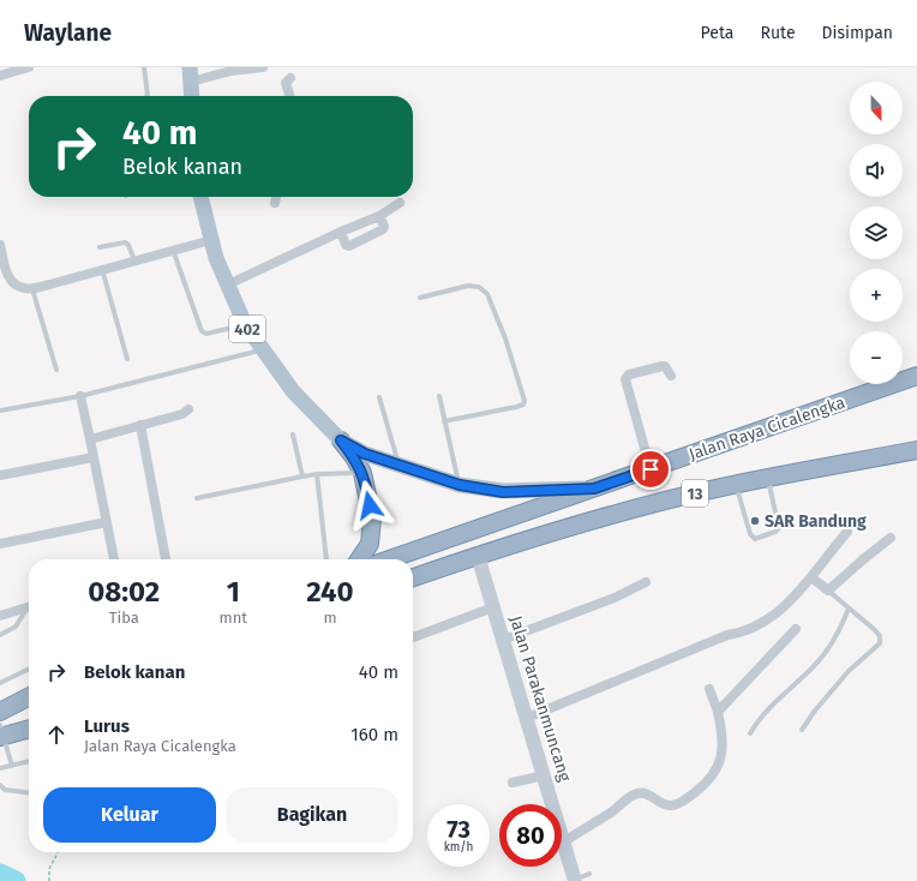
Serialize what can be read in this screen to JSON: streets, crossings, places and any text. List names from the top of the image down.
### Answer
{
  "streets": {
    "highway": ["402", "Jalan Raya Cicalengka", "13"],
    "main road": ["Jalan Parakanmuncang"]
  },
  "crossings": [
    ["402", "Jalan Raya Cicalengka"],
    ["13", "Jalan Parakanmuncang"]
  ],
  "places": ["SAR Bandung"],
  "north": "bottom",
  "page": {
    "header": "Waylane",
    "nav": ["Peta", "Rute", "Disimpan"],
    "map_buttons": ["+", "−"],
    "turn": ["40 m", "Belok kanan"],
    "eta": [
      "08:02",
      "Tiba",
      "1",
      "mnt",
      "240",
      "m"
    ],
    "list": [
      {
        "name": "Belok kanan",
        "value": "40 m"
      },
      {
        "name": "Lurus",
        "note": "Jalan Raya Cicalengka",
        "value": "160 m"
      }
    ],
    "buttons": ["Keluar", "Bagikan"],
    "speed": "73 km/h",
    "limit": "80"
  }
}
